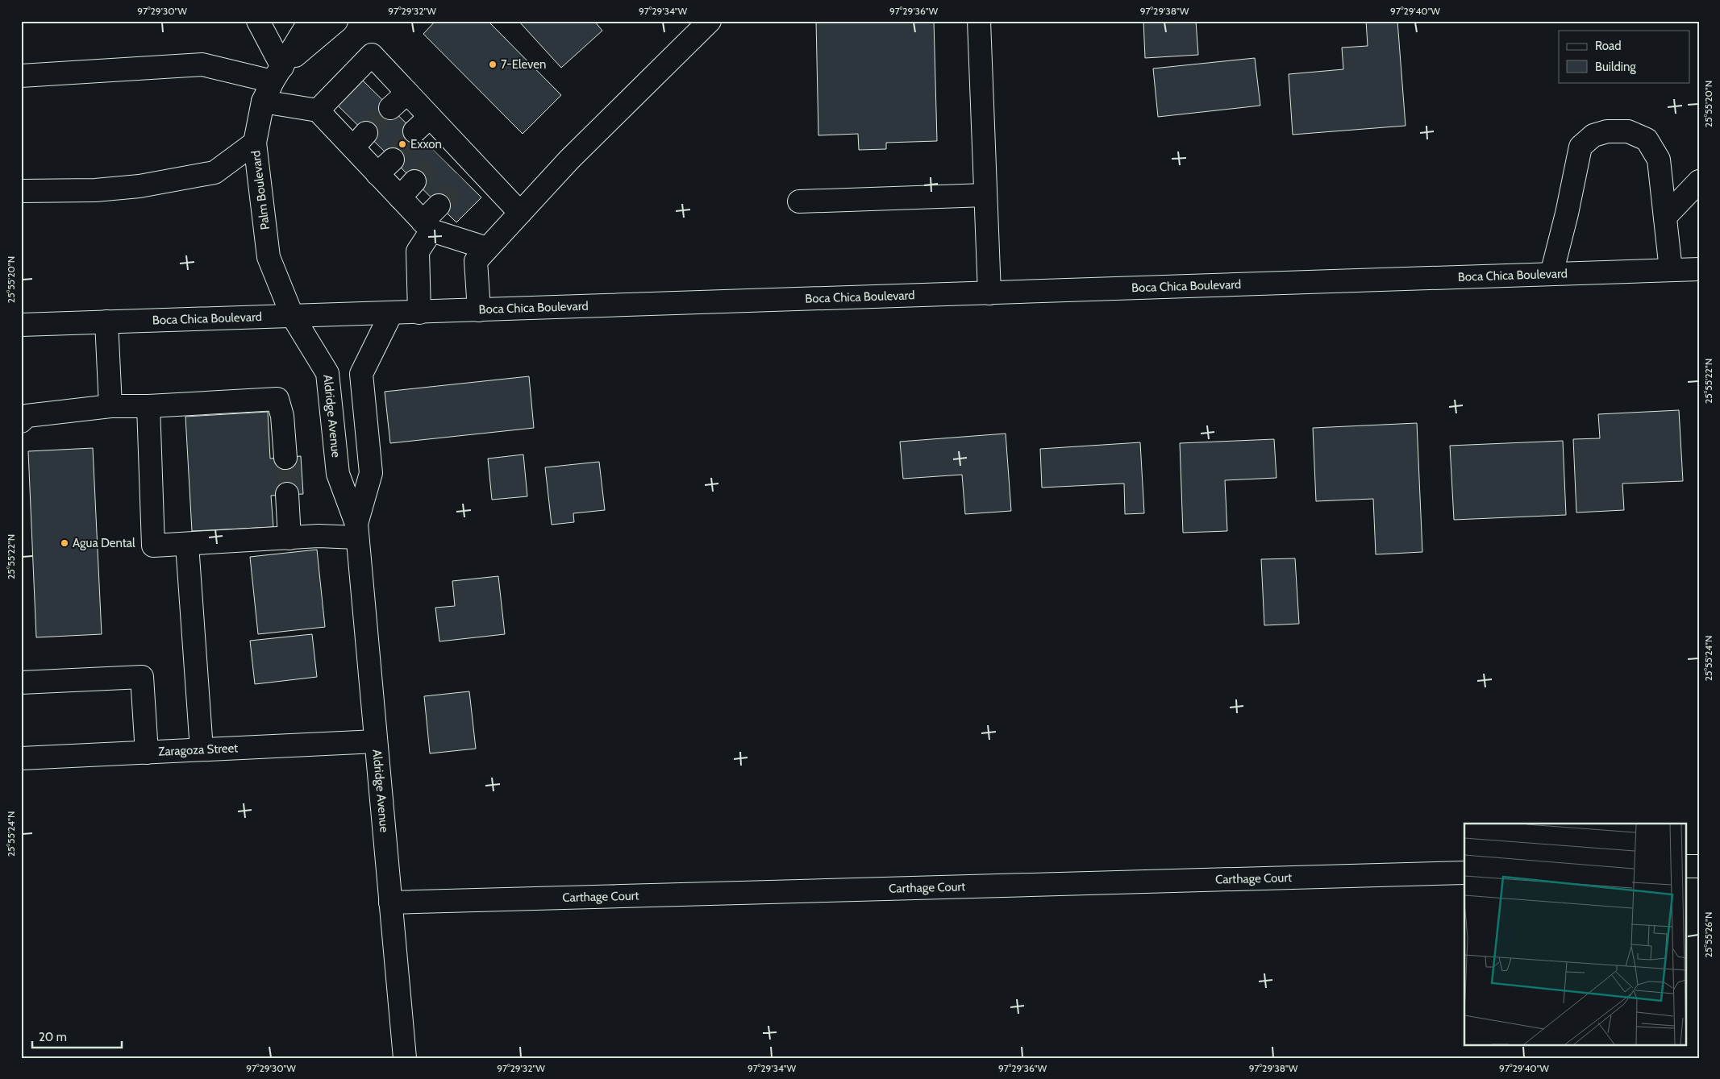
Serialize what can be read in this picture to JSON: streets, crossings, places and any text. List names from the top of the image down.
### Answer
{
  "streets": {
    "street": [
      "Palm Boulevard",
      "Boca Chica Boulevard",
      "Aldridge Avenue",
      "Zaragoza Street",
      "Carthage Court"
    ]
  },
  "crossings": [
    ["Palm Boulevard", "Boca Chica Boulevard"],
    ["Palm Boulevard", "Aldridge Avenue"],
    ["Boca Chica Boulevard", "Aldridge Avenue"],
    ["Aldridge Avenue", "Zaragoza Street"],
    ["Aldridge Avenue", "Carthage Court"]
  ],
  "places": ["7-Eleven", "Exxon", "Agua Dental"],
  "legend": ["Road", "Building"],
  "scale_bar": "20 m",
  "coordinates": [
    "97°29'30\"W",
    "97°29'32\"W",
    "97°29'34\"W",
    "97°29'36\"W",
    "97°29'38\"W",
    "97°29'40\"W",
    "25°55'20\"N",
    "25°55'22\"N",
    "25°55'24\"N",
    "25°55'26\"N"
  ]
}
